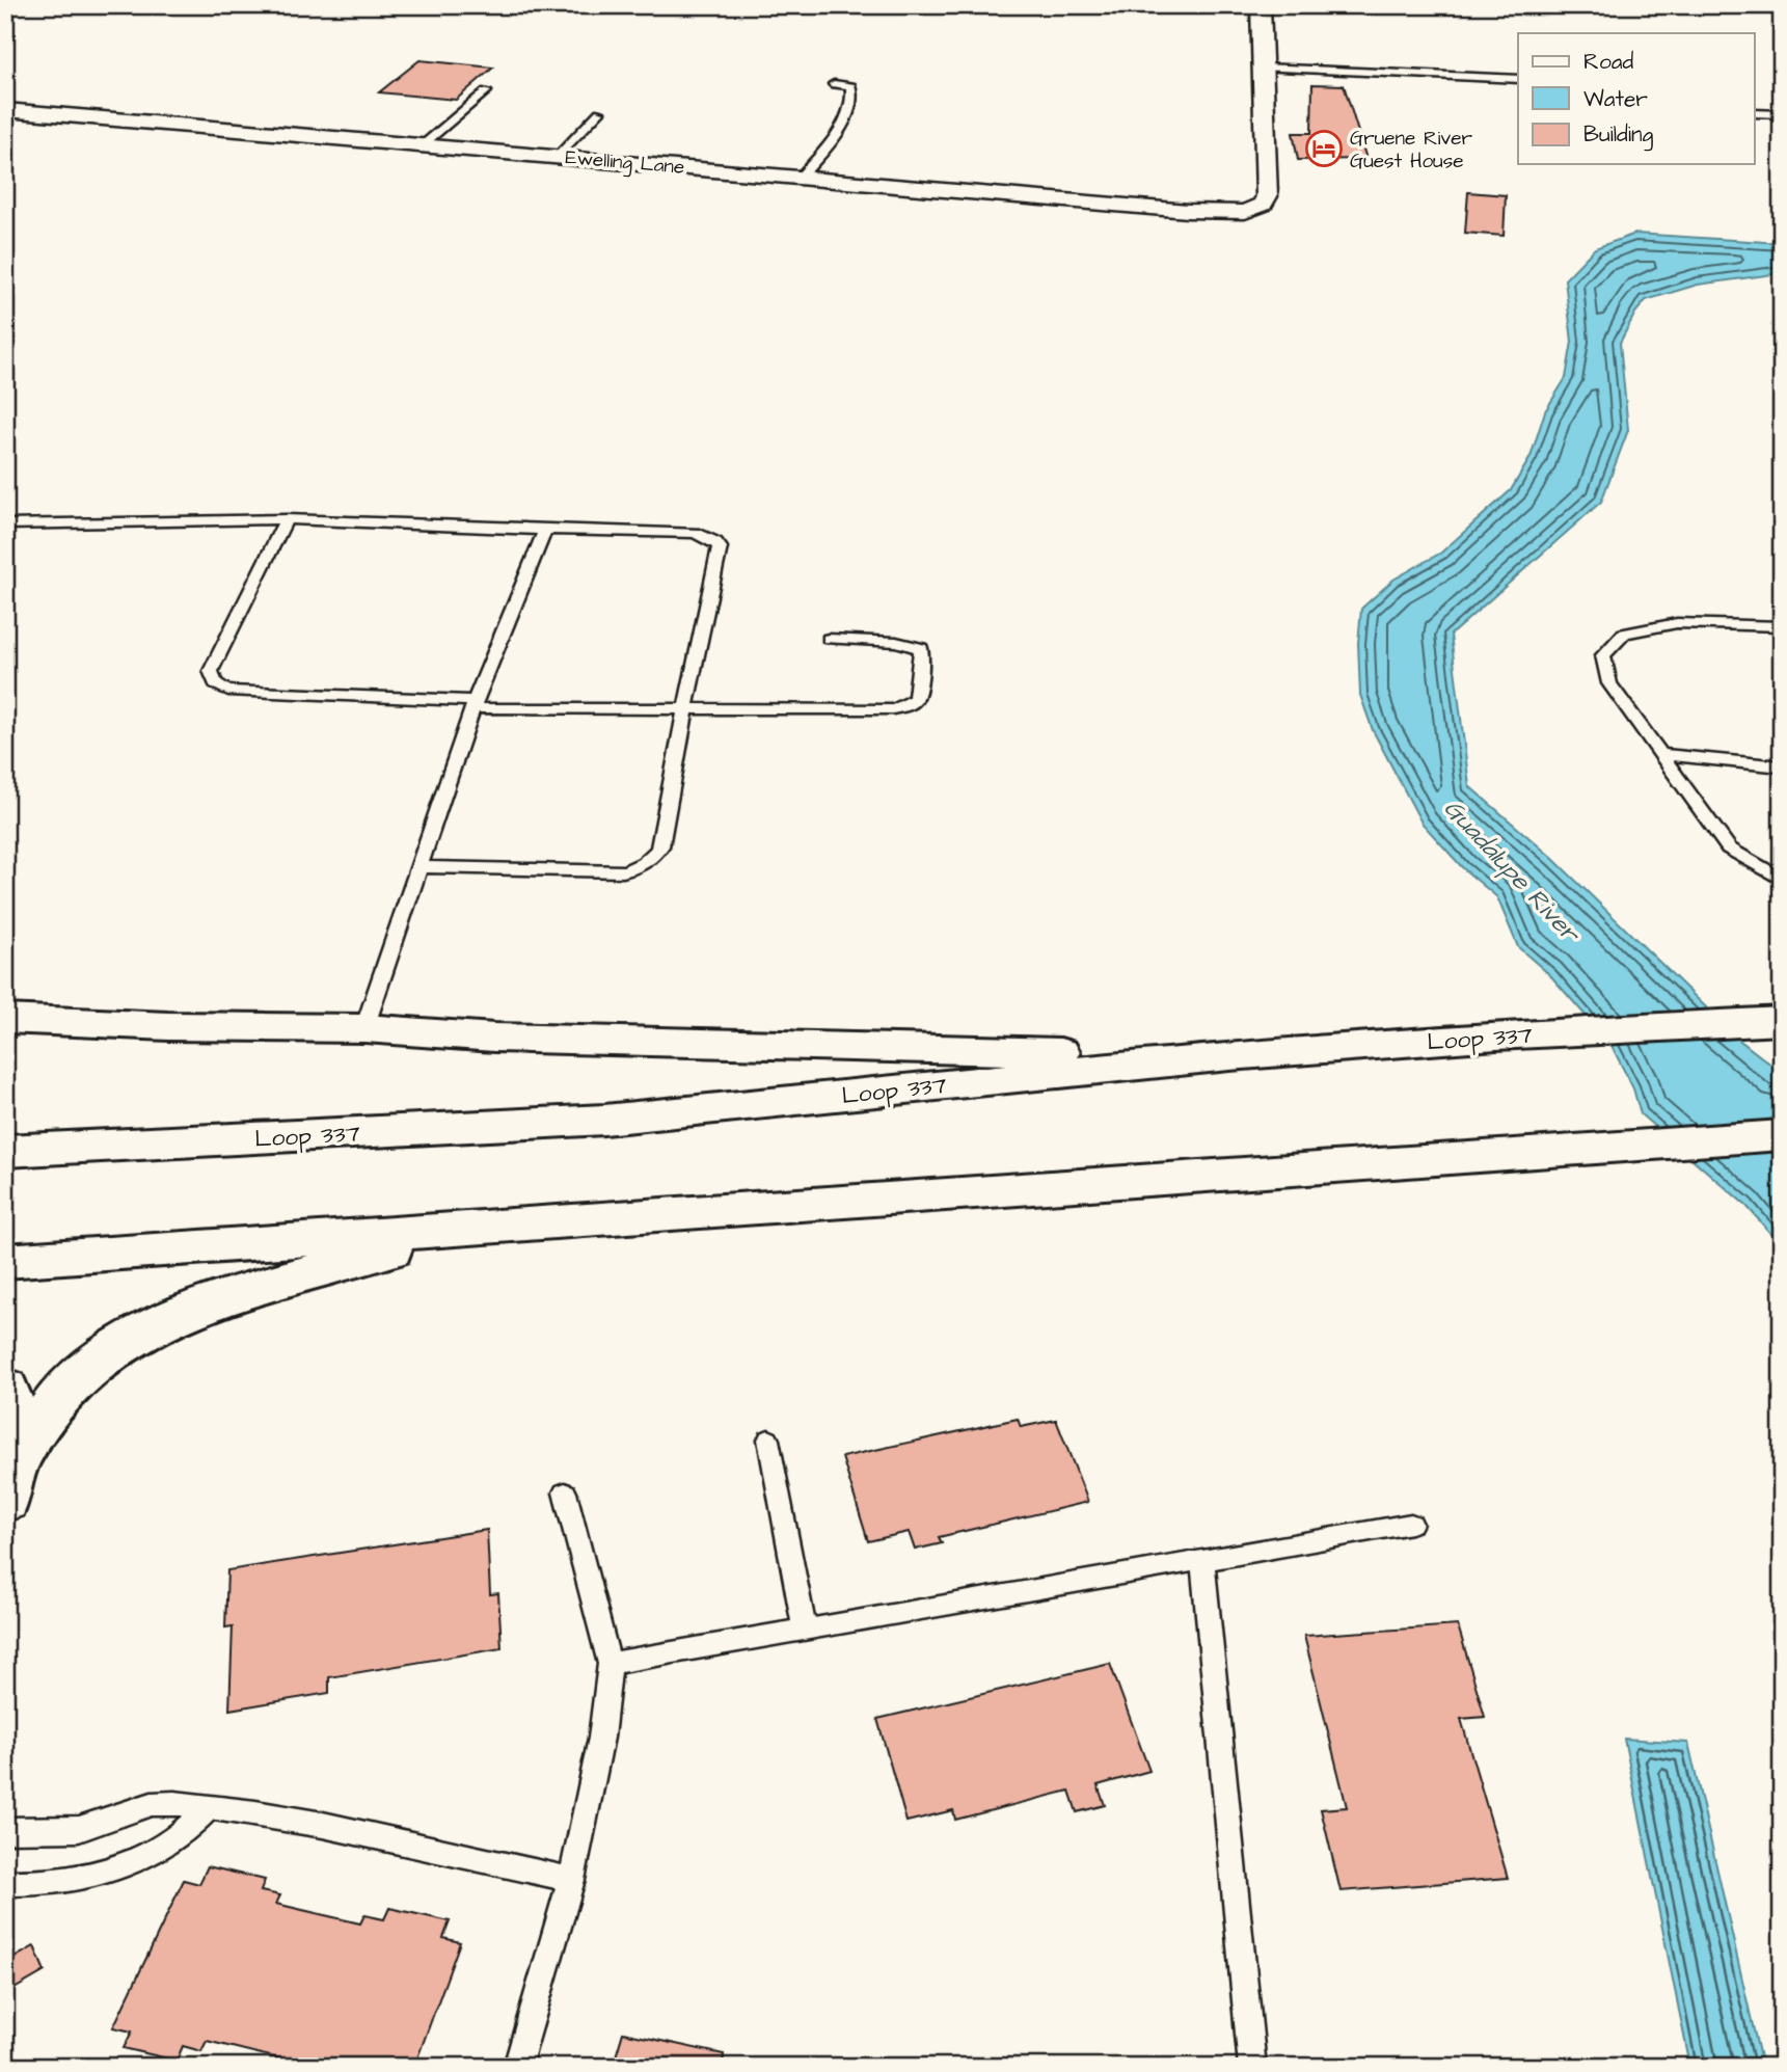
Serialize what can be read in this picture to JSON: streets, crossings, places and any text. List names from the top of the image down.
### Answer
{
  "streets": {
    "main road": ["Loop 337"],
    "street": ["Ewelling Lane"]
  },
  "water": ["Guadalupe River"],
  "places": {
    "hotel": ["Gruene River Guest House"]
  },
  "legend": ["Road", "Water", "Building"]
}
